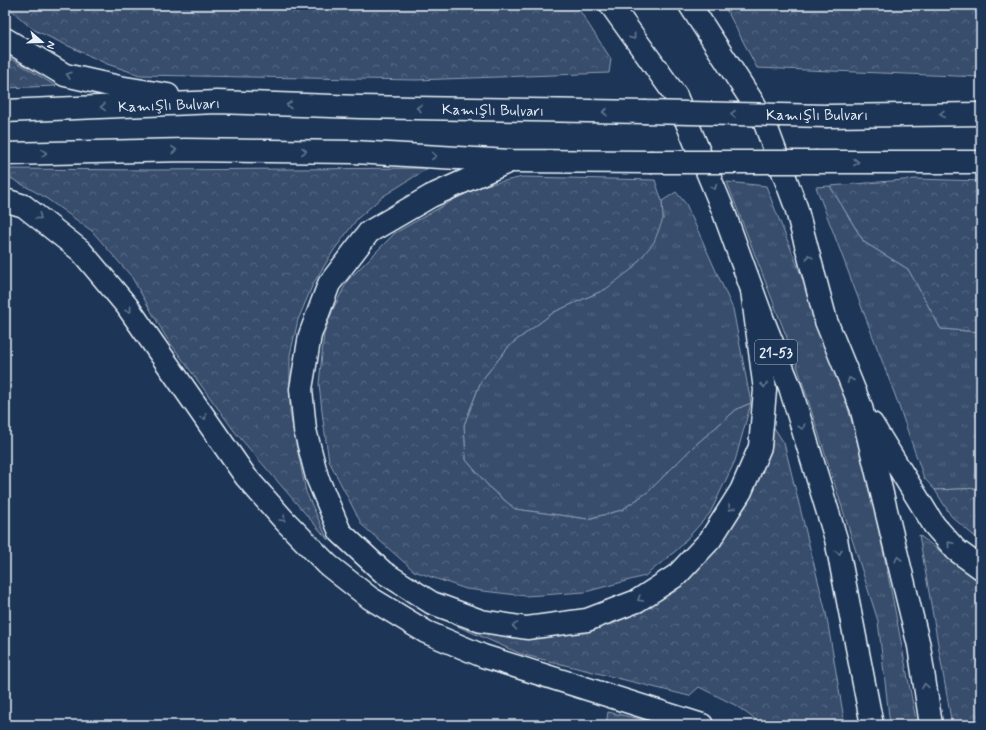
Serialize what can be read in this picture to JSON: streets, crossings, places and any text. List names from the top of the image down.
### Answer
{
  "streets": {
    "highway": ["Kamışlı Bulvarı", "21-53"]
  },
  "north": "right"
}
